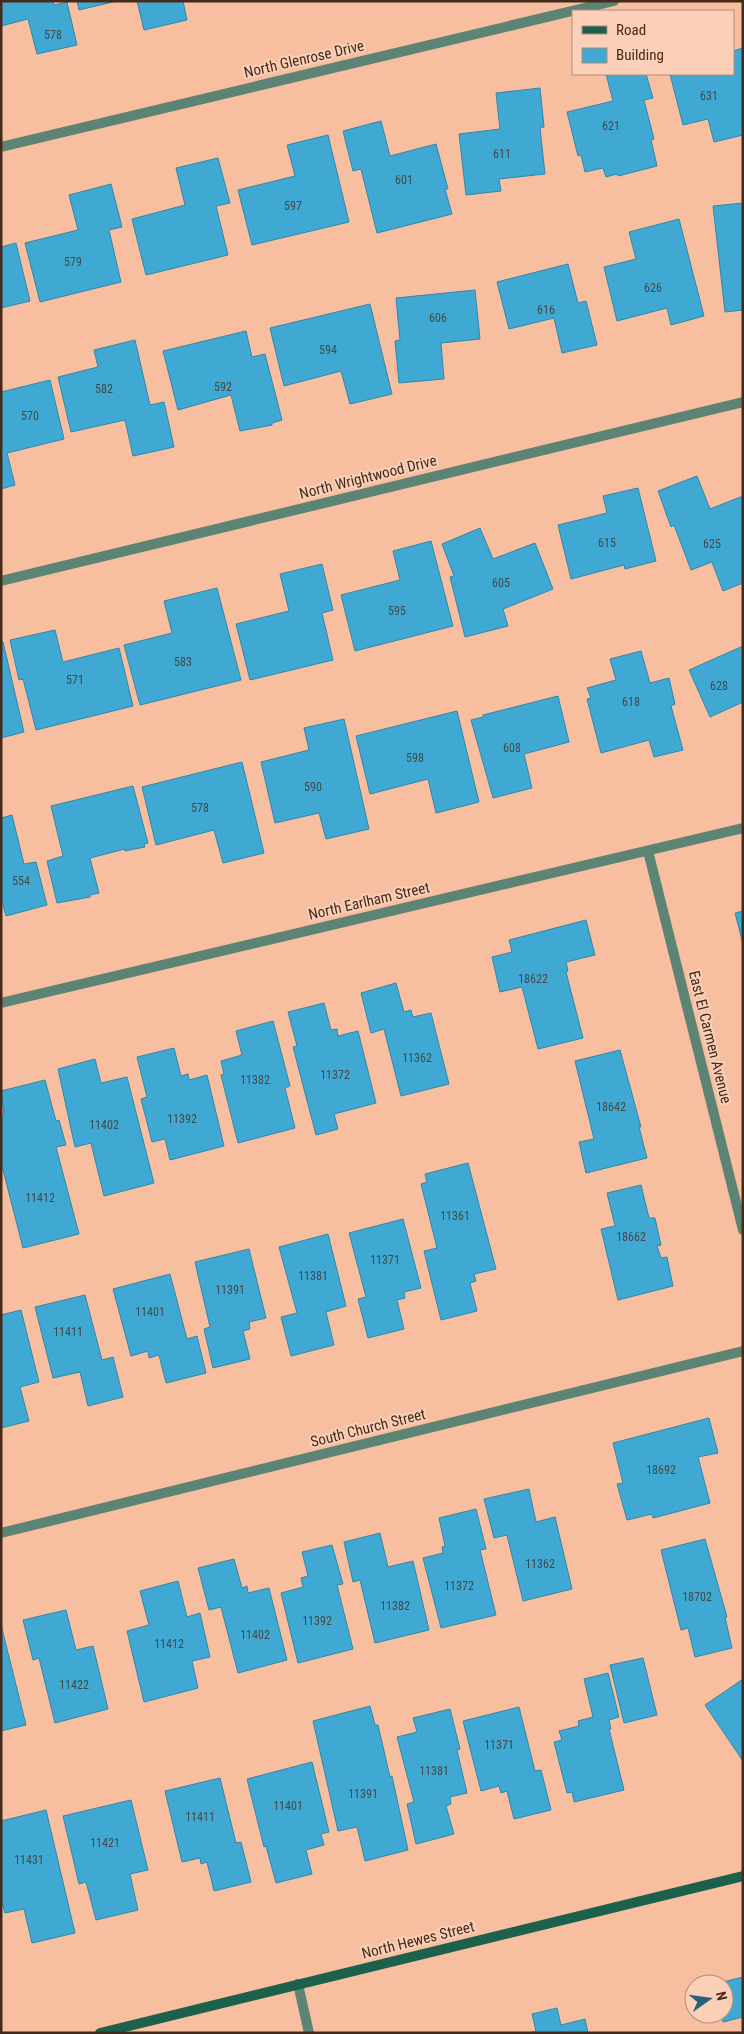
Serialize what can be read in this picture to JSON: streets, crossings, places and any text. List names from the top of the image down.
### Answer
{
  "streets": {
    "main road": ["North Hewes Street"],
    "street": [
      "North Glenrose Drive",
      "North Wrightwood Drive",
      "North Earlham Street",
      "East El Carmen Avenue",
      "South Church Street"
    ]
  },
  "crossings": [
    ["North Earlham Street", "East El Carmen Avenue"]
  ],
  "house_numbers": [
    "578",
    "631",
    "621",
    "611",
    "601",
    "597",
    "579",
    "626",
    "616",
    "606",
    "594",
    "592",
    "582",
    "570",
    "615",
    "625",
    "605",
    "595",
    "583",
    "571",
    "628",
    "618",
    "608",
    "598",
    "590",
    "578",
    "554",
    "18622",
    "11362",
    "11372",
    "11382",
    "18642",
    "11392",
    "11402",
    "11412",
    "11361",
    "18662",
    "11371",
    "11381",
    "11391",
    "11401",
    "11411",
    "18692",
    "11362",
    "11372",
    "18702",
    "11382",
    "11392",
    "11402",
    "11412",
    "11422",
    "11371",
    "11381",
    "11391",
    "11401",
    "11411",
    "11421",
    "11431"
  ],
  "legend": ["Road", "Building"],
  "north": "right"
}
